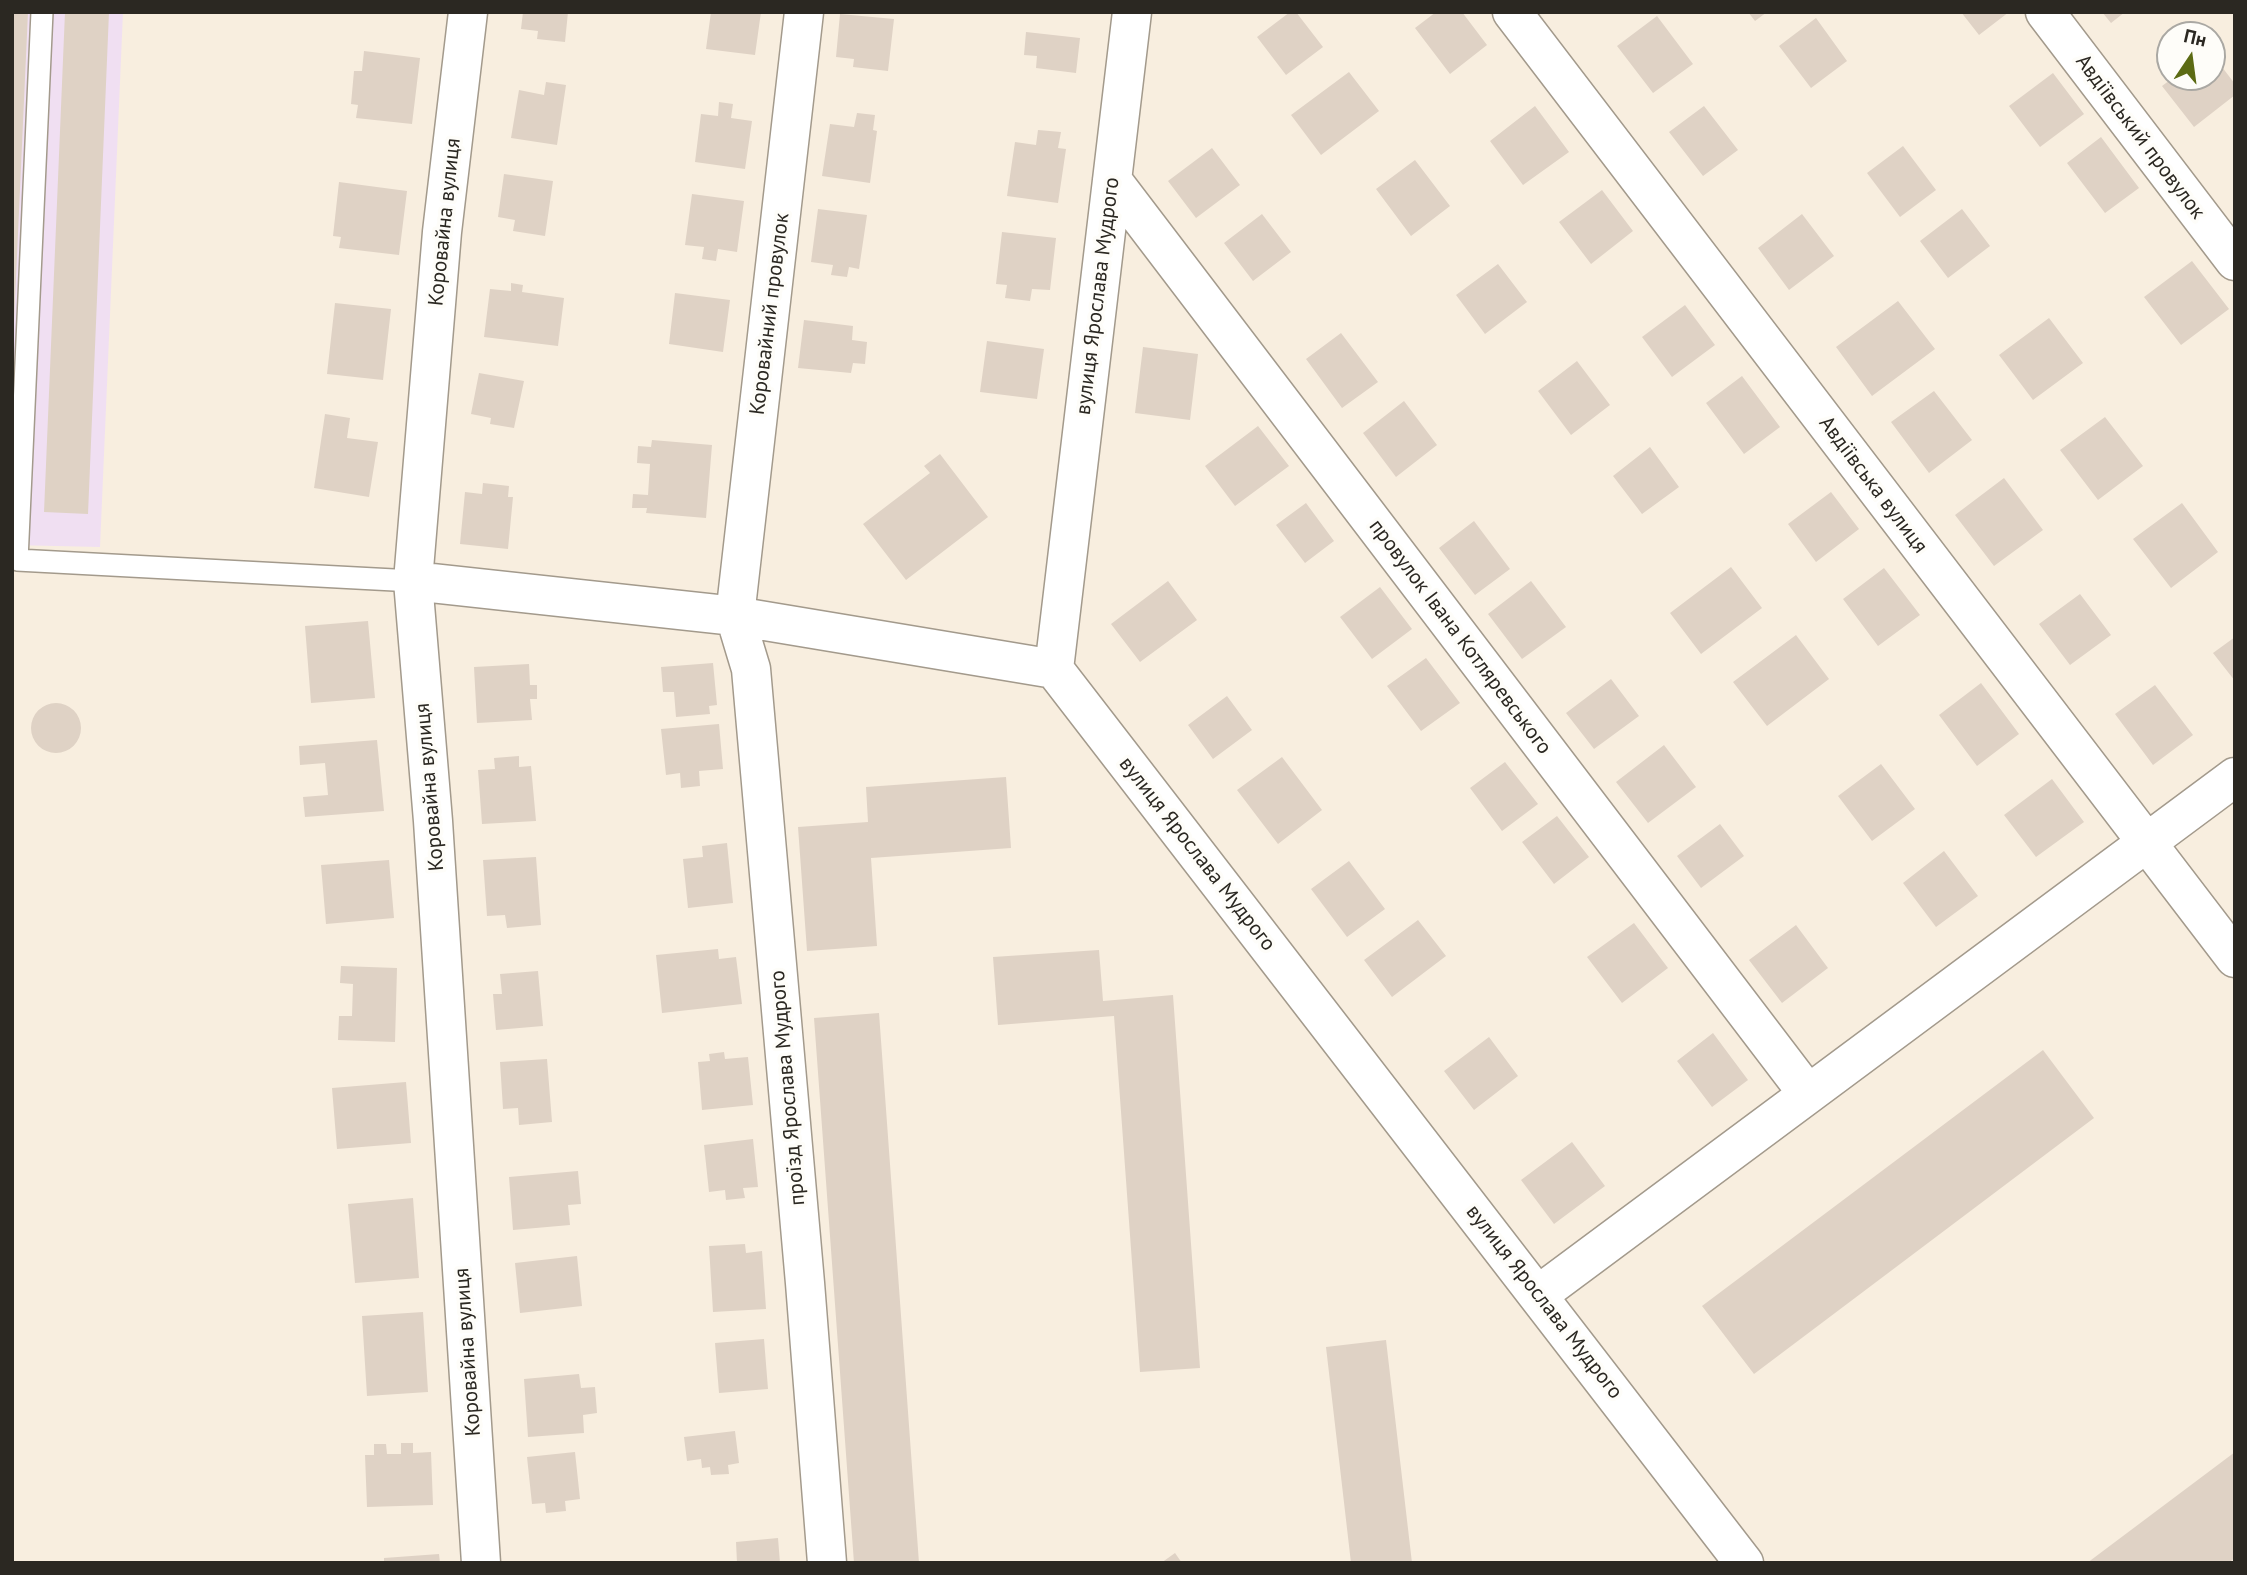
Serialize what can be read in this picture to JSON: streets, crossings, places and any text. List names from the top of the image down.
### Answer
{
  "streets": {
    "street": [
      "Авдіївський провулок",
      "Коровайна вулиця",
      "вулиця Ярослава Мудрого",
      "Коровайний провулок",
      "Авдіївська вулиця",
      "провулок Івана Котляревського",
      "проїзд Ярослава Мудрого"
    ]
  },
  "crossings": [
    ["вулиця Ярослава Мудрого", "провулок Івана Котляревського"],
    ["Коровайний провулок", "проїзд Ярослава Мудрого"]
  ],
  "north": "top"
}
